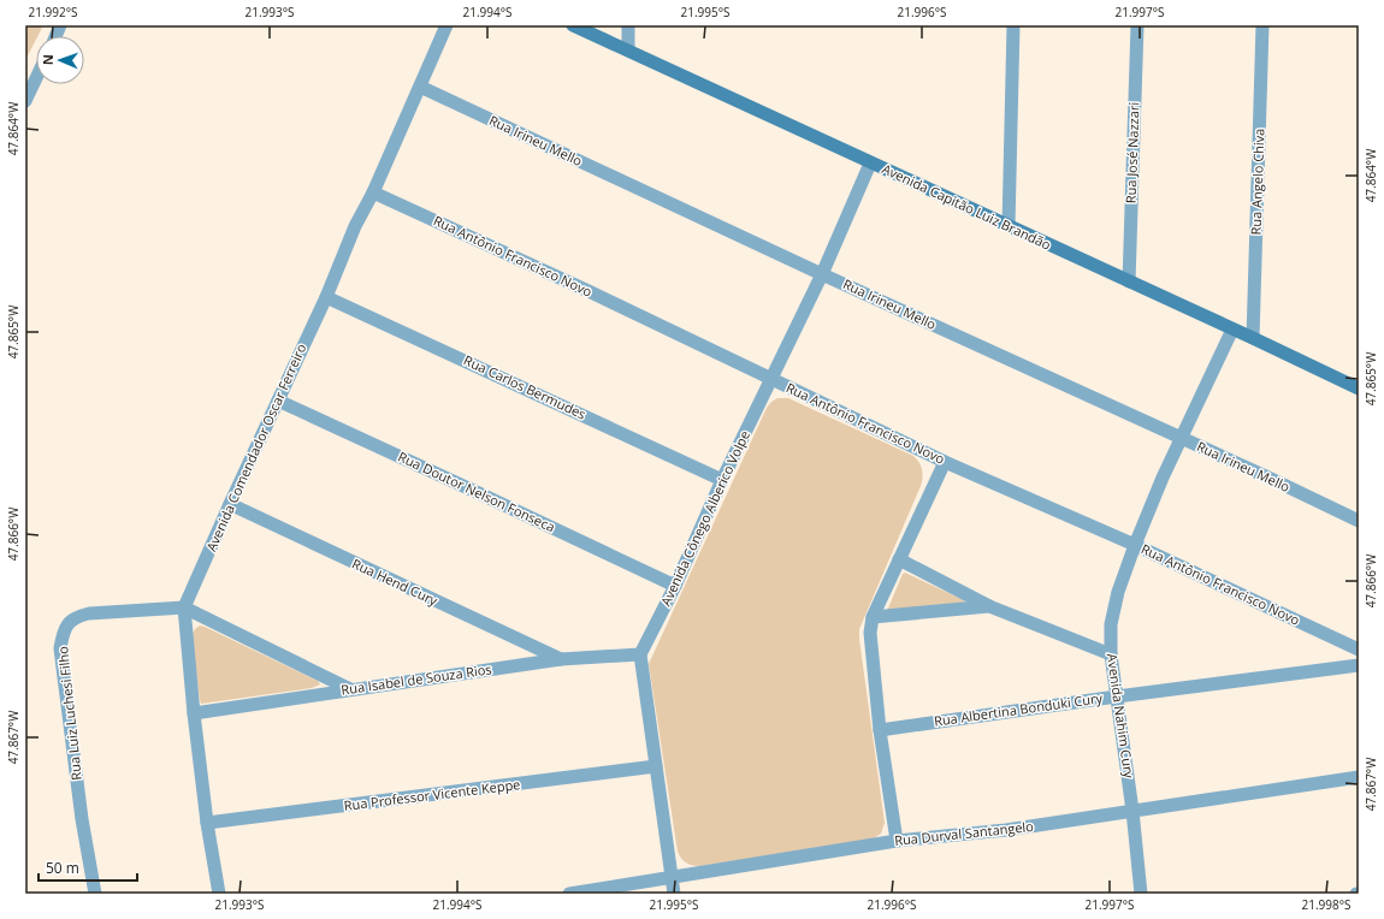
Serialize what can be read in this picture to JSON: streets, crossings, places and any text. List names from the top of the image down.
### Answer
{
  "streets": {
    "main road": ["Avenida Capitão Luiz Brandão"],
    "street": [
      "Rua Irineu Mello",
      "Rua José Nazzari",
      "Rua Angelo Chiva",
      "Rua Antônio Francisco Novo",
      "Rua Carlos Bermudes",
      "Avenida Comendador Oscar Ferreiro",
      "Rua Doutor Nelson Fonseca",
      "Avenida Cônego Alberico Volpe",
      "Rua Hend Cury",
      "Rua Isabel de Souza Rios",
      "Rua Albertina Bonduki Cury",
      "Rua Luiz Luchesi Filho",
      "Avenida Nahim Cury",
      "Rua Professor Vicente Keppe",
      "Rua Durval Santangelo"
    ]
  },
  "crossings": [
    ["Rua Irineu Mello", "Avenida Comendador Oscar Ferreiro"],
    ["Rua Irineu Mello", "Avenida Cônego Alberico Volpe"],
    ["Rua Irineu Mello", "Avenida Nahim Cury"],
    ["Rua José Nazzari", "Avenida Capitão Luiz Brandão"],
    ["Rua Angelo Chiva", "Avenida Capitão Luiz Brandão"],
    ["Avenida Capitão Luiz Brandão", "Avenida Cônego Alberico Volpe"],
    ["Avenida Capitão Luiz Brandão", "Avenida Nahim Cury"],
    ["Rua Antônio Francisco Novo", "Avenida Comendador Oscar Ferreiro"],
    ["Rua Antônio Francisco Novo", "Avenida Cônego Alberico Volpe"],
    ["Rua Antônio Francisco Novo", "Avenida Nahim Cury"],
    ["Rua Carlos Bermudes", "Avenida Comendador Oscar Ferreiro"],
    ["Rua Carlos Bermudes", "Avenida Cônego Alberico Volpe"],
    ["Avenida Comendador Oscar Ferreiro", "Rua Doutor Nelson Fonseca"],
    ["Avenida Comendador Oscar Ferreiro", "Rua Hend Cury"],
    ["Avenida Comendador Oscar Ferreiro", "Rua Isabel de Souza Rios"],
    ["Avenida Comendador Oscar Ferreiro", "Rua Luiz Luchesi Filho"],
    ["Avenida Comendador Oscar Ferreiro", "Rua Professor Vicente Keppe"],
    ["Rua Doutor Nelson Fonseca", "Avenida Cônego Alberico Volpe"],
    ["Avenida Cônego Alberico Volpe", "Rua Isabel de Souza Rios"],
    ["Rua Hend Cury", "Rua Isabel de Souza Rios"],
    ["Rua Albertina Bonduki Cury", "Avenida Nahim Cury"],
    ["Avenida Nahim Cury", "Rua Durval Santangelo"]
  ],
  "scale_bar": "50 m",
  "north": "left",
  "coordinates": [
    "21.992°S",
    "21.993°S",
    "21.994°S",
    "21.995°S",
    "21.996°S",
    "21.997°S",
    "47.864°W",
    "47.865°W",
    "47.866°W",
    "47.867°W",
    "21.998°S"
  ]
}
